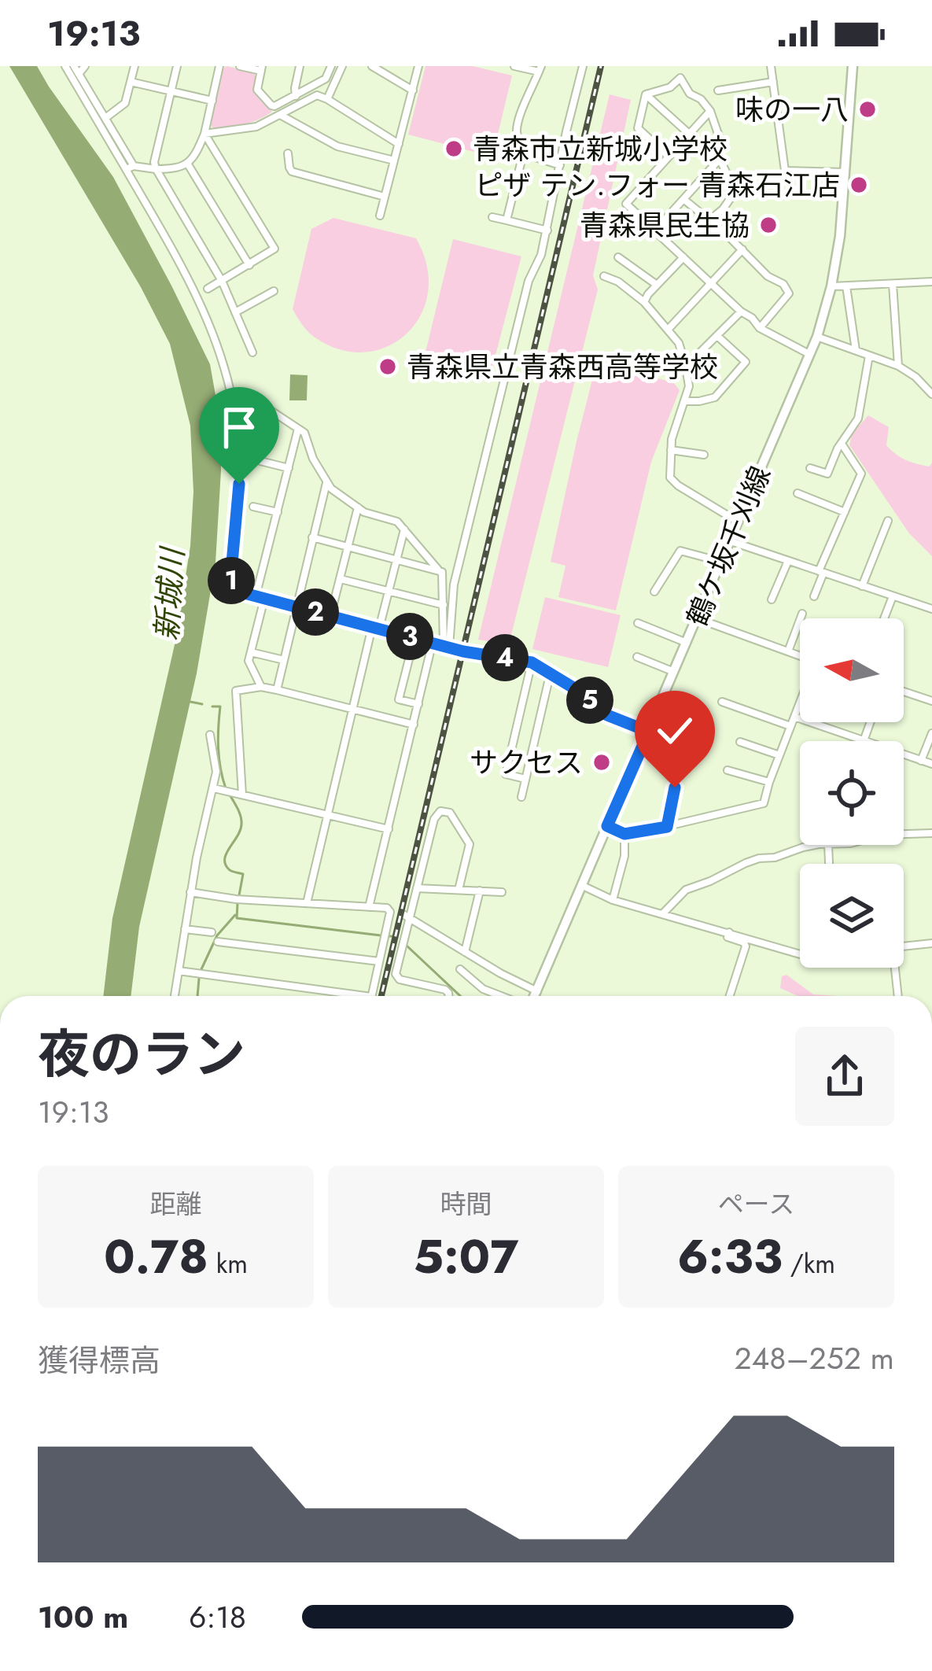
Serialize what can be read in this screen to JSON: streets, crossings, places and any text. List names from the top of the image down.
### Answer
{
  "streets": {
    "main road": ["鶴ケ坂千刈線"]
  },
  "water": ["新城川"],
  "places": [
    "味の一八",
    "青森市立新城小学校",
    "ピザ テン.フォー 青森石江店",
    "青森県民生協",
    "青森県立青森西高等学校",
    "サクセス"
  ],
  "north": "left",
  "page": {
    "status": "19:13",
    "pins": [
      "1",
      "2",
      "3",
      "4",
      "5"
    ],
    "heading": ["夜のラン", "19:13"],
    "stats": [
      ["距離", "0.78 km"],
      ["時間", "5:07"],
      ["ペース", "6:33 /km"]
    ],
    "chart": ["獲得標高", "248–252 m"],
    "list": [
      {
        "name": "100 m",
        "note": "6:18"
      }
    ]
  }
}
